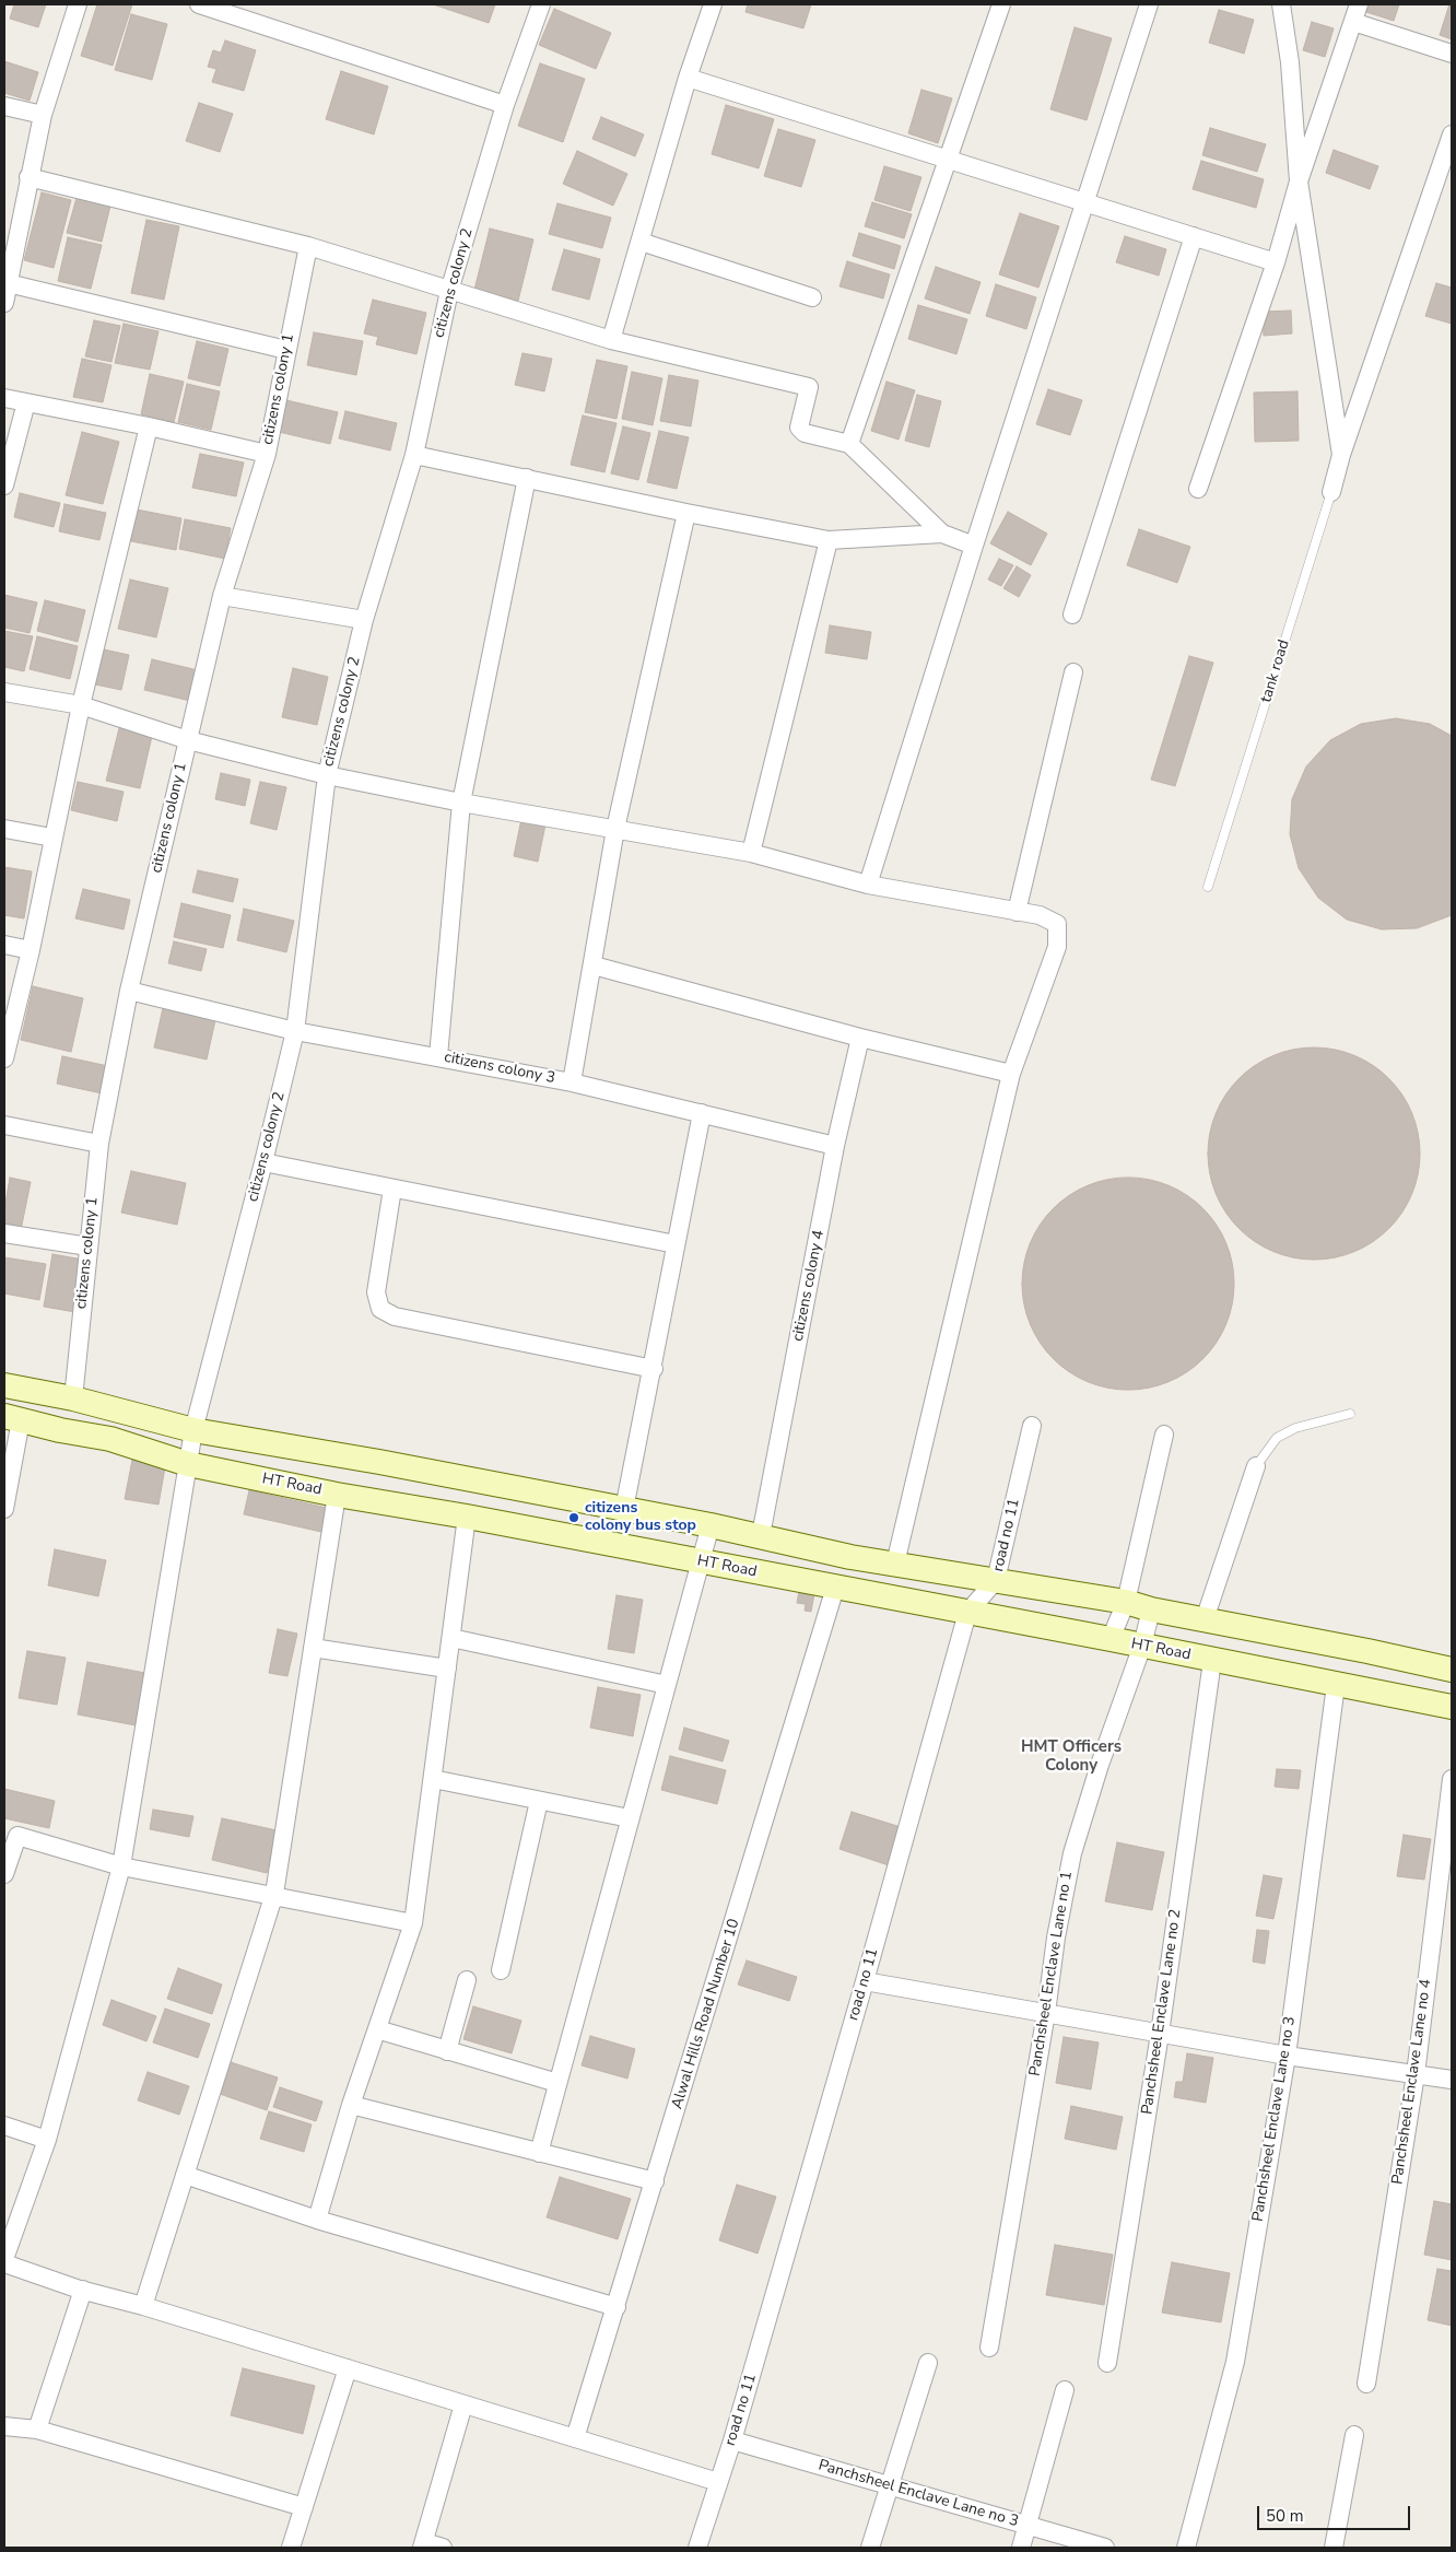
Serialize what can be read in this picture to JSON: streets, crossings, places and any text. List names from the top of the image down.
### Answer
{
  "streets": {
    "street": [
      "citizens colony 2",
      "citizens colony 1",
      "tank road",
      "citizens colony 3",
      "citizens colony 4",
      "HT Road",
      "road no 11",
      "Panchsheel Enclave Lane no 1",
      "Panchsheel Enclave Lane no 2",
      "Alwal Hills Road Number 10",
      "Panchsheel Enclave Lane no 4",
      "Panchsheel Enclave Lane no 3"
    ]
  },
  "crossings": [
    ["citizens colony 2", "citizens colony 3"],
    ["citizens colony 2", "HT Road"],
    ["citizens colony 1", "citizens colony 3"],
    ["citizens colony 3", "citizens colony 4"],
    ["HT Road", "road no 11"],
    ["HT Road", "Panchsheel Enclave Lane no 1"],
    ["HT Road", "Panchsheel Enclave Lane no 2"],
    ["HT Road", "Alwal Hills Road Number 10"],
    ["HT Road", "Panchsheel Enclave Lane no 3"],
    ["road no 11", "Panchsheel Enclave Lane no 3"]
  ],
  "districts": ["HMT Officers Colony"],
  "places": ["citizens colony bus stop"],
  "scale_bar": "50 m"
}
